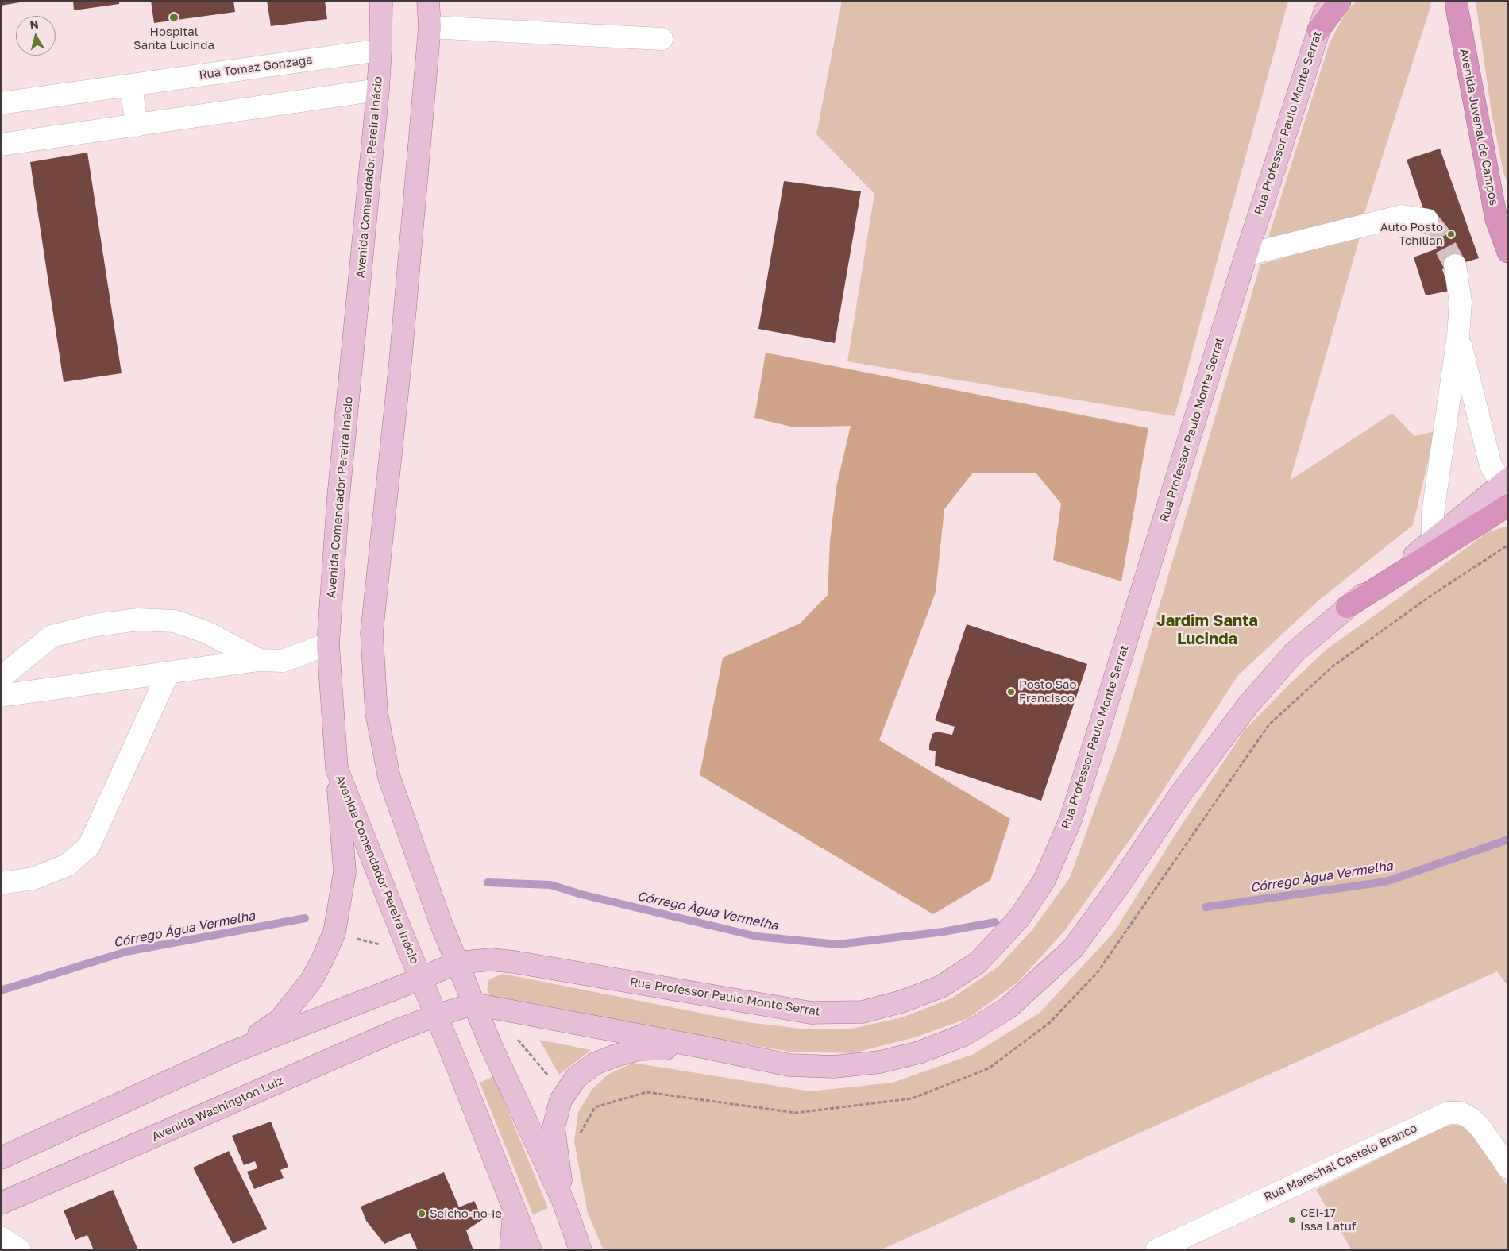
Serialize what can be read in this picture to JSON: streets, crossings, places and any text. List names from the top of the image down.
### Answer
{
  "streets": {
    "highway": ["Avenida Juvenal de Campos"],
    "main road": ["Rua Professor Paulo Monte Serrat", "Avenida Comendador Pereira Inácio", "Avenida Washington Luiz"],
    "street": ["Rua Tomaz Gonzaga", "Rua Marechal Castelo Branco"]
  },
  "crossings": [
    ["Rua Tomaz Gonzaga", "Avenida Comendador Pereira Inácio"],
    ["Rua Professor Paulo Monte Serrat", "Avenida Comendador Pereira Inácio"],
    ["Avenida Comendador Pereira Inácio", "Avenida Washington Luiz"]
  ],
  "districts": ["Jardim Santa Lucinda"],
  "water": ["Córrego Àgua Vermelha", "Córrego Água Vermelha"],
  "places": [
    "Hospital Santa Lucinda",
    "Auto Posto Tchilian",
    "Posto São Francisco",
    "Seicho-no-ie",
    "CEI-17 Issa Latuf"
  ],
  "north": "top"
}
